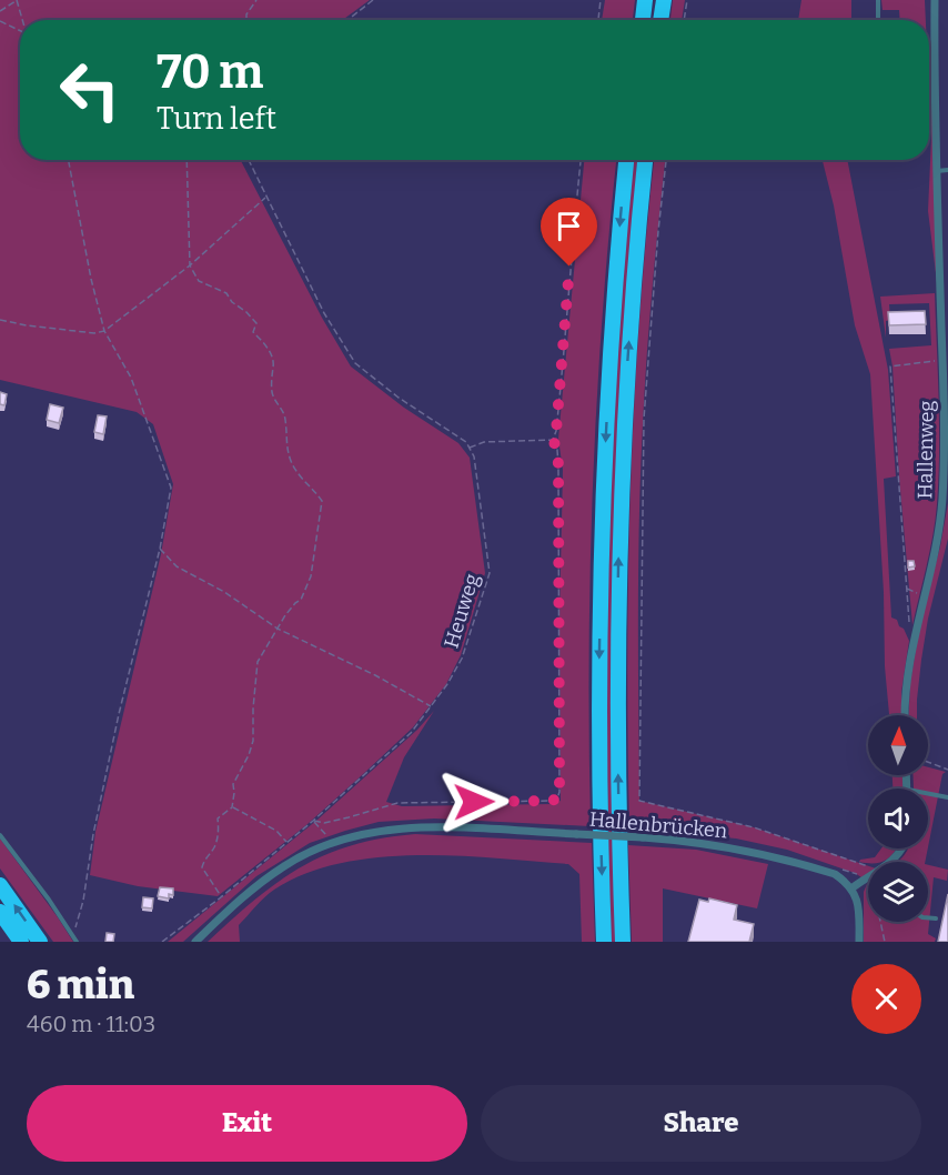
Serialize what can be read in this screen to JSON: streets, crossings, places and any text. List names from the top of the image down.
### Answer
{
  "streets": {
    "street": ["Hallenweg", "Hallenbrücken"],
    "path": ["Heuweg"]
  },
  "north": "top",
  "page": {
    "turn": ["70 m", "Turn left"],
    "heading": ["6 min", "460 m · 11:03"],
    "buttons": ["Exit", "Share"]
  }
}
